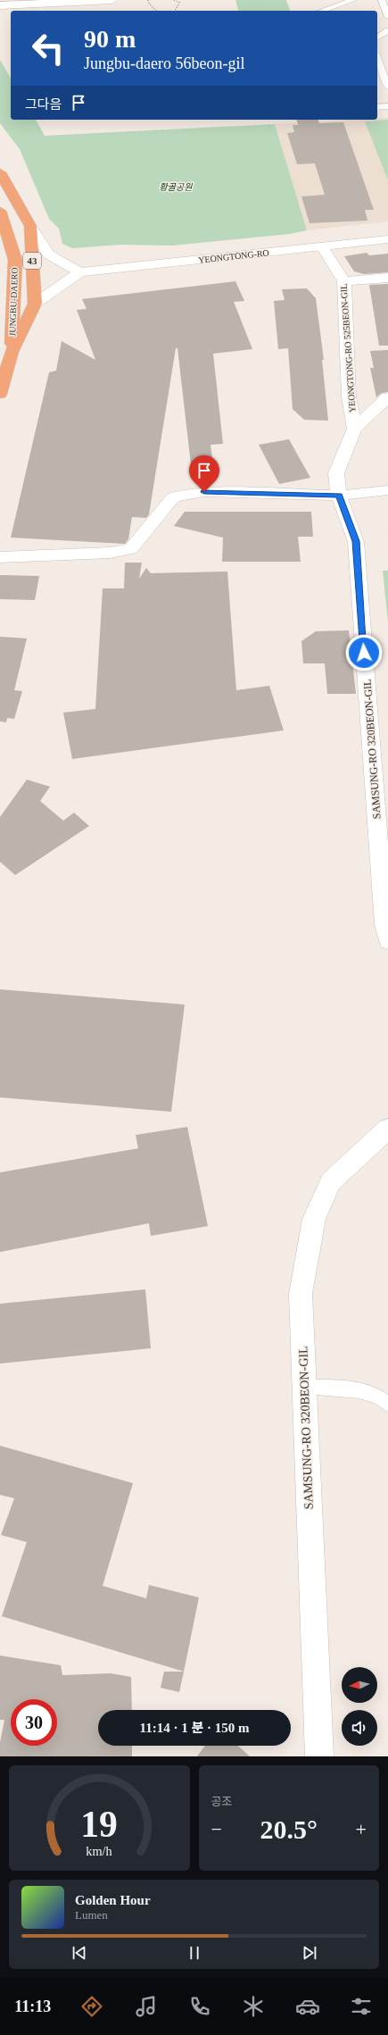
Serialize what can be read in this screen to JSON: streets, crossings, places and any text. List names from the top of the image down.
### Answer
{
  "streets": {
    "main road": ["43", "JUNGBU-DAERO"],
    "street": ["YEONGTONG-RO", "YEONGTONG-RO 525BEON-GIL", "SAMSUNG-RO 320BEON-GIL"]
  },
  "crossings": [
    ["YEONGTONG-RO", "JUNGBU-DAERO"],
    ["YEONGTONG-RO", "YEONGTONG-RO 525BEON-GIL"]
  ],
  "parks": ["황골공원"],
  "north": "left",
  "page": {
    "turn": ["90 m", "Jungbu-daero 56beon-gil"],
    "then": "그다음",
    "limit": "30",
    "trip": "11:14 · 1 분 · 150 m",
    "tile": "공조",
    "heat": ["−", "20.5°", "+"],
    "song": ["Golden Hour", "Lumen"],
    "tabs": "11:13",
    "gauge": ["19", "km/h"]
  }
}
